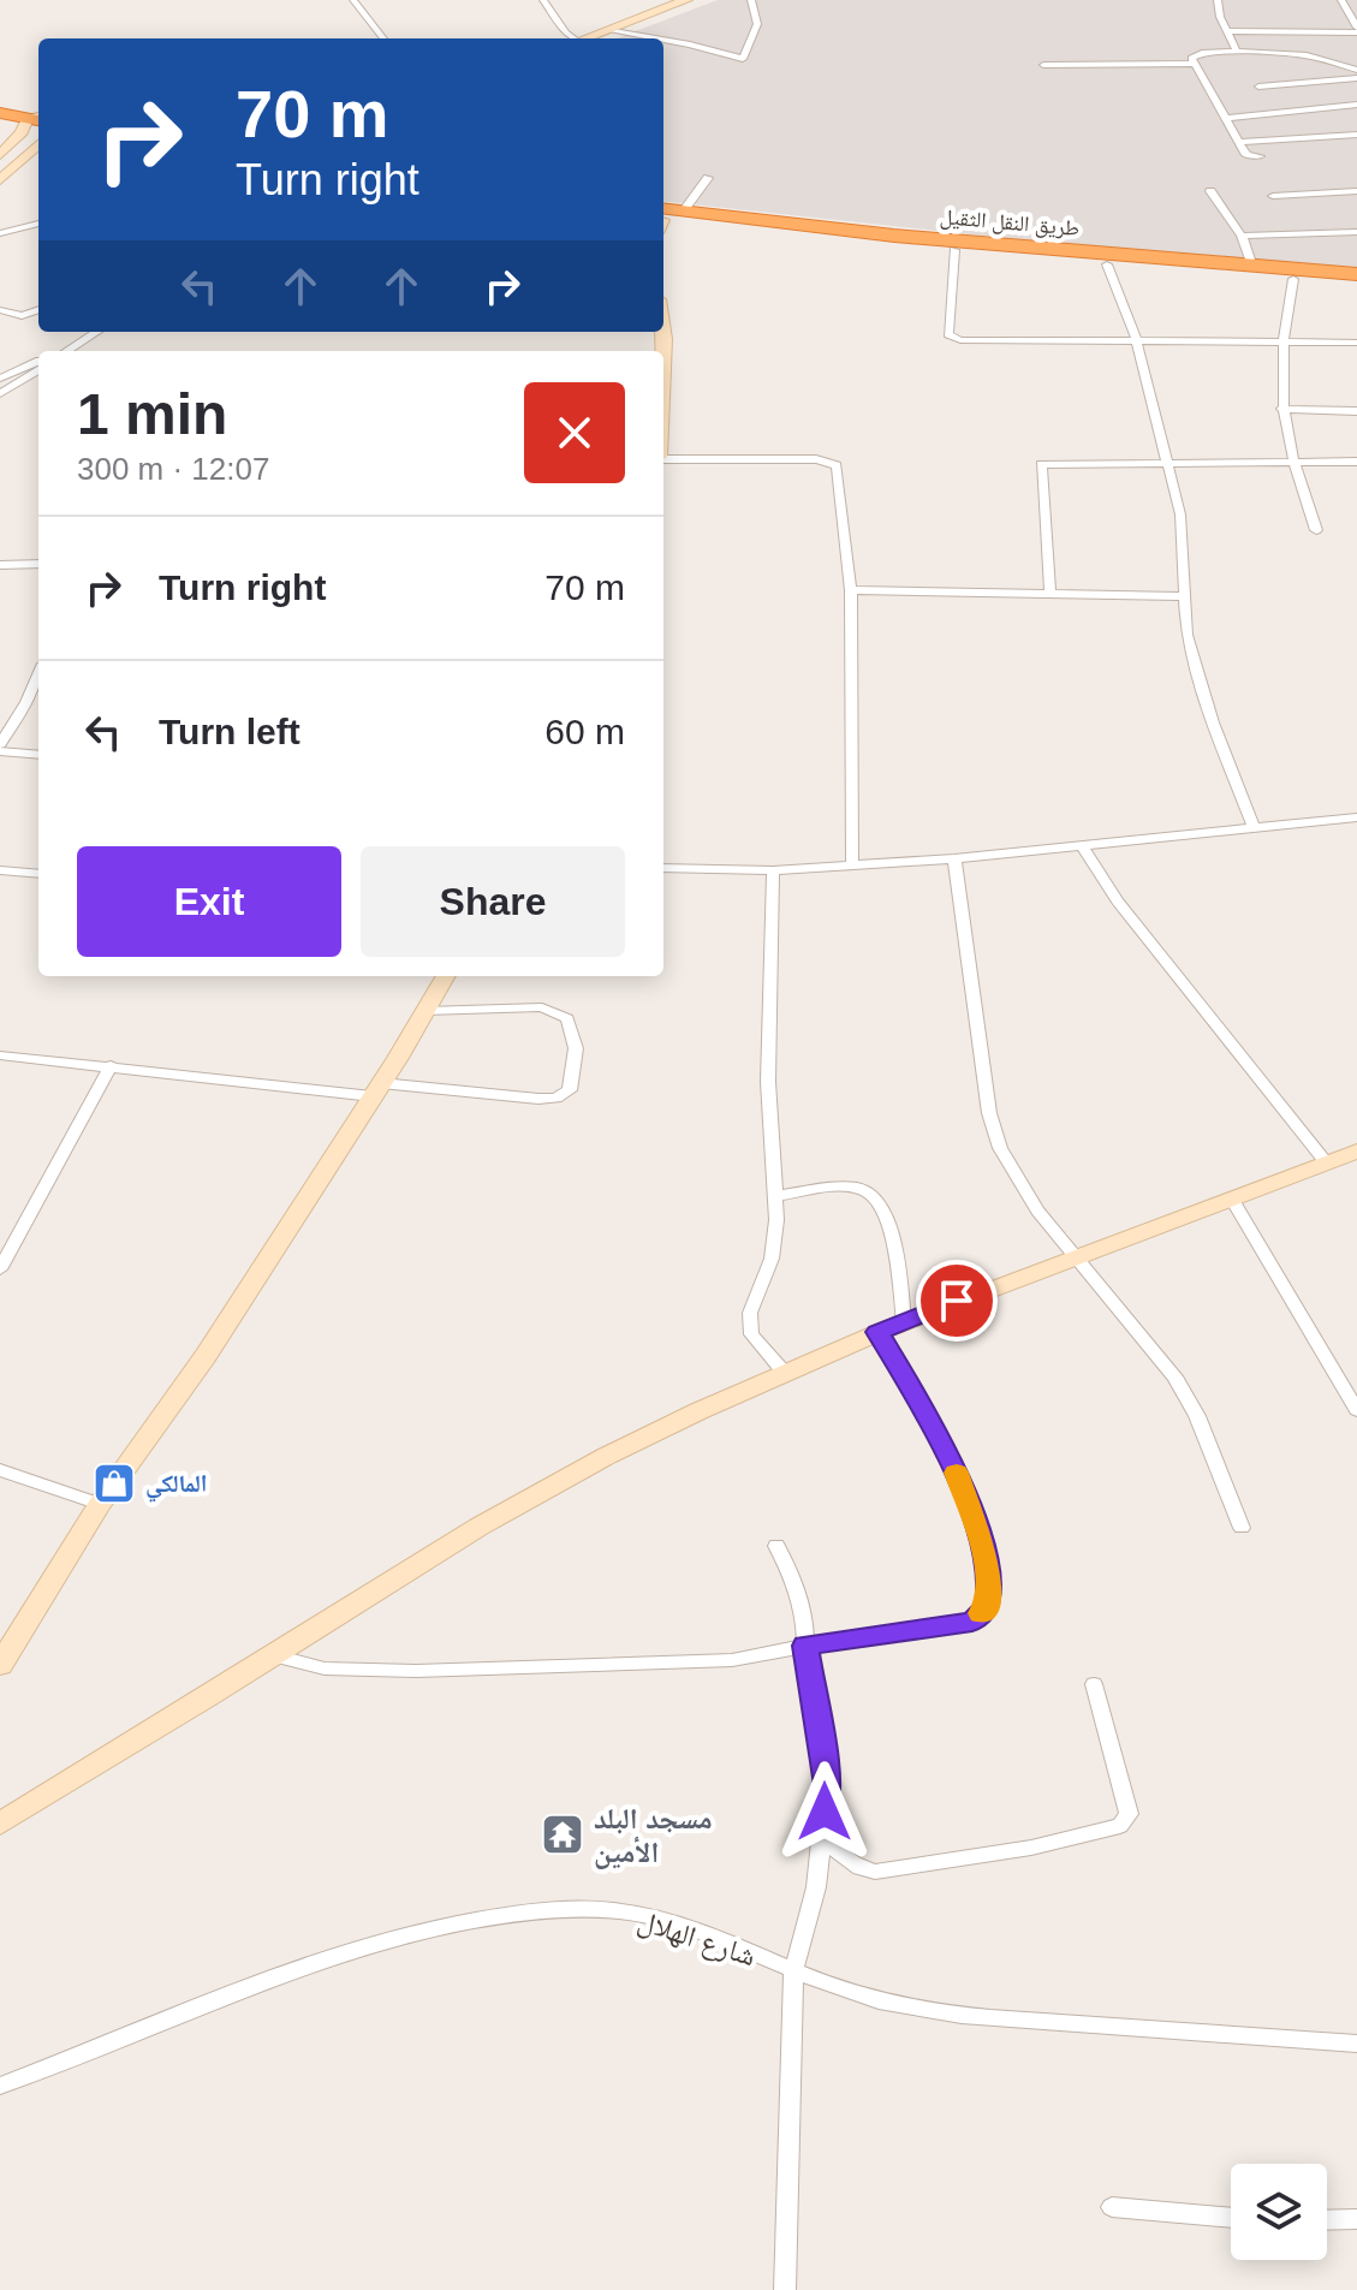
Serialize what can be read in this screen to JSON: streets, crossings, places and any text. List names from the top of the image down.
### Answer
{
  "streets": {
    "highway": ["طريق النقل الثقيل"],
    "street": ["شارع الهلال"]
  },
  "places": {
    "shop": ["المالكي"],
    "temple": ["مسجد البلد الأمين"]
  },
  "page": {
    "turn": ["70 m", "Turn right"],
    "heading": ["1 min", "300 m · 12:07"],
    "list": [
      {
        "name": "Turn right",
        "value": "70 m"
      },
      {
        "name": "Turn left",
        "value": "60 m"
      }
    ],
    "buttons": ["Exit", "Share"]
  }
}
